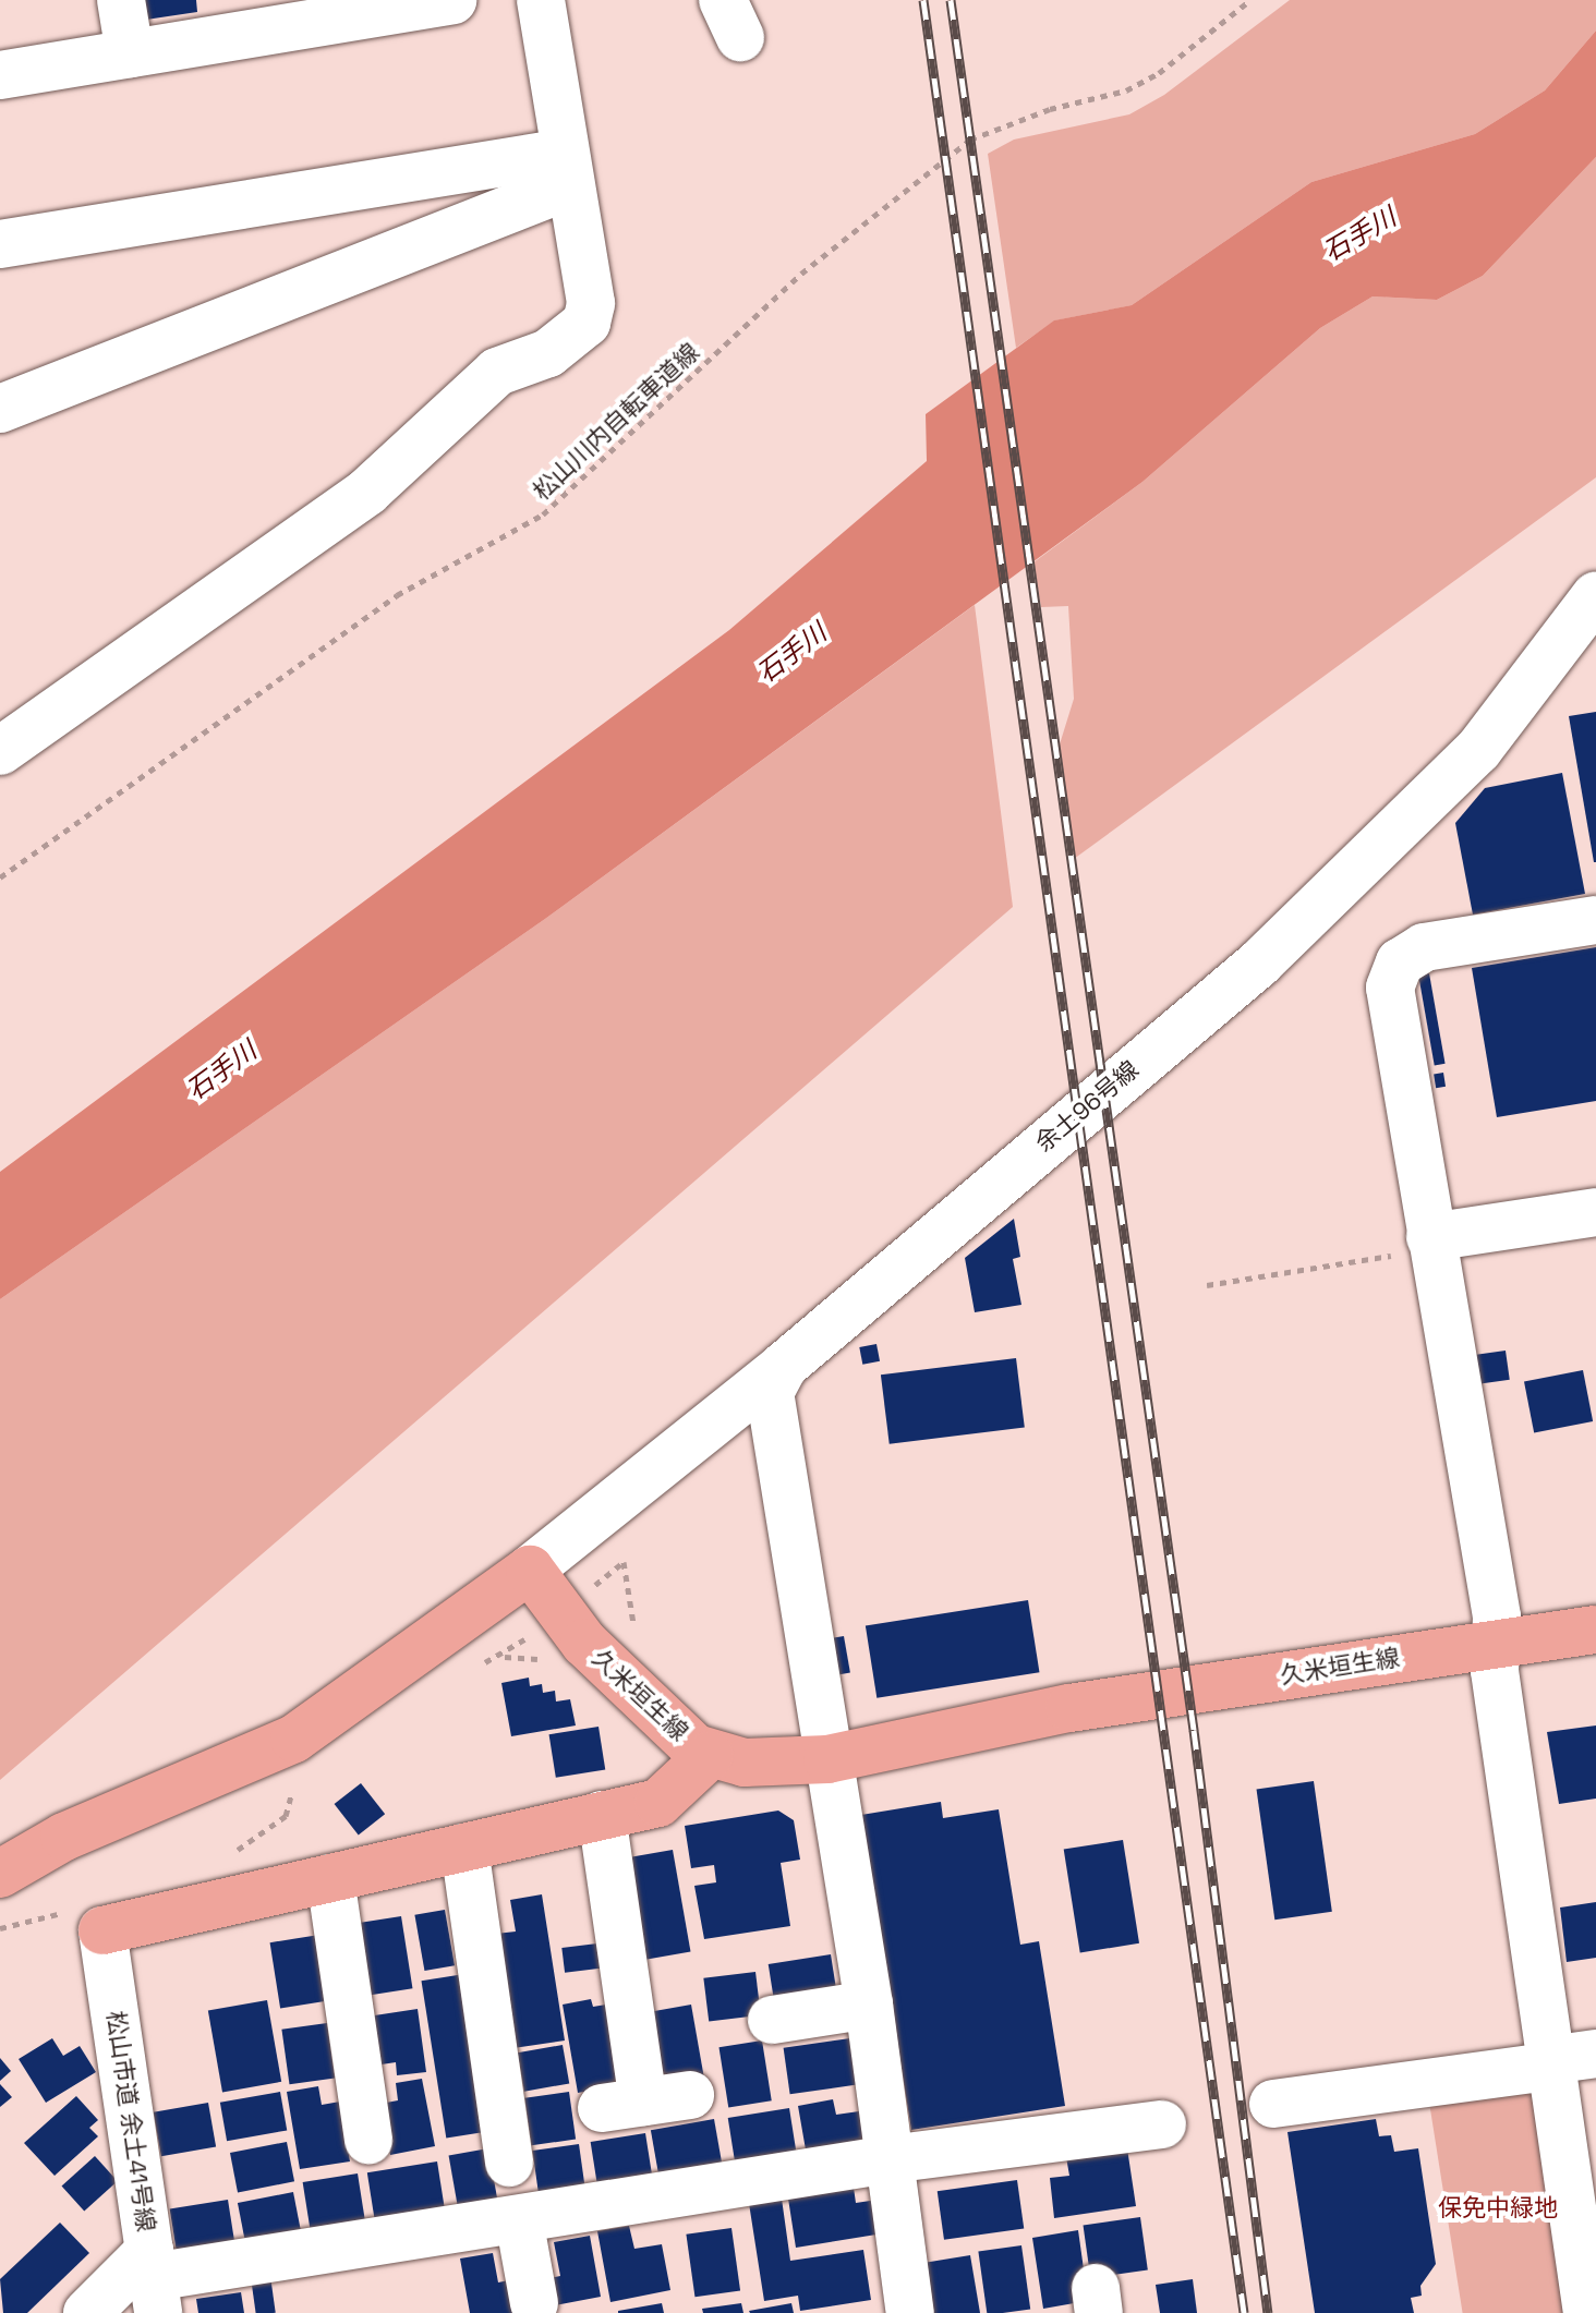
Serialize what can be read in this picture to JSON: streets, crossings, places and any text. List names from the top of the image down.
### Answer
{
  "streets": {
    "main road": ["久米垣生線"],
    "street": ["余土96号線", "松山市道 余土41号線"],
    "path": ["松山川内自転車道線"]
  },
  "crossings": [
    ["余土96号線", "久米垣生線"]
  ],
  "water": ["石手川"],
  "parks": ["保免中緑地"]
}
